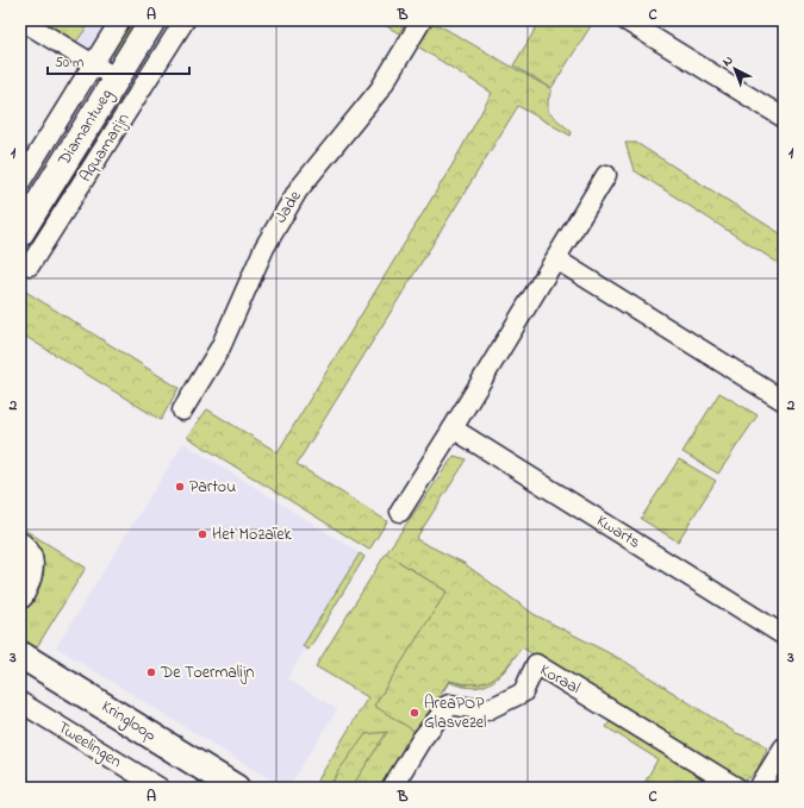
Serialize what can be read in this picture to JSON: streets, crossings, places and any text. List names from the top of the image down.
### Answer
{
  "streets": {
    "street": [
      "Diamantweg",
      "Aquamarijn",
      "Jade",
      "Kwarts",
      "Koraal",
      "Kringloop",
      "Tweelingen"
    ]
  },
  "places": [
    "Partou",
    "Het Mozaïek",
    "De Toermalijn",
    "AreaPOP Glasvezel"
  ],
  "scale_bar": "50 m",
  "north": "top left",
  "grid": {
    "columns": ["A", "B", "C"],
    "rows": ["1", "2", "3"]
  }
}
